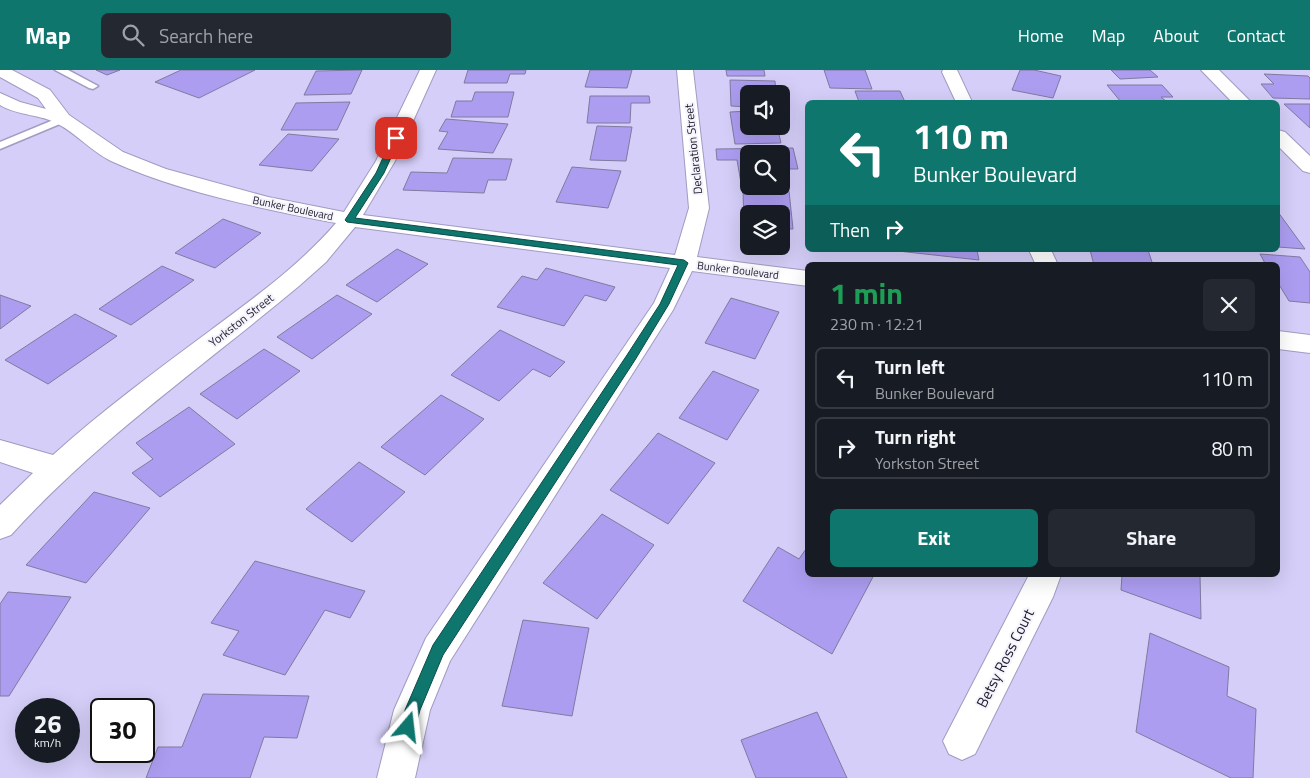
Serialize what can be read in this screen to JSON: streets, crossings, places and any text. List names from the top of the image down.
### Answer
{
  "streets": {
    "street": [
      "Declaration Street",
      "Bunker Boulevard",
      "Yorkston Street",
      "Betsy Ross Court"
    ]
  },
  "crossings": [
    ["Declaration Street", "Bunker Boulevard"],
    ["Bunker Boulevard", "Yorkston Street"]
  ],
  "page": {
    "header": "Map",
    "search": "Search here",
    "nav": [
      "Home",
      "Map",
      "About",
      "Contact"
    ],
    "turn": ["110 m", "Bunker Boulevard"],
    "then": "Then",
    "heading": ["1 min", "230 m · 12:21"],
    "list": [
      {
        "name": "Turn left",
        "note": "Bunker Boulevard",
        "value": "110 m"
      },
      {
        "name": "Turn right",
        "note": "Yorkston Street",
        "value": "80 m"
      }
    ],
    "buttons": ["Exit", "Share"],
    "speed": "26 km/h",
    "limit": "30"
  }
}
